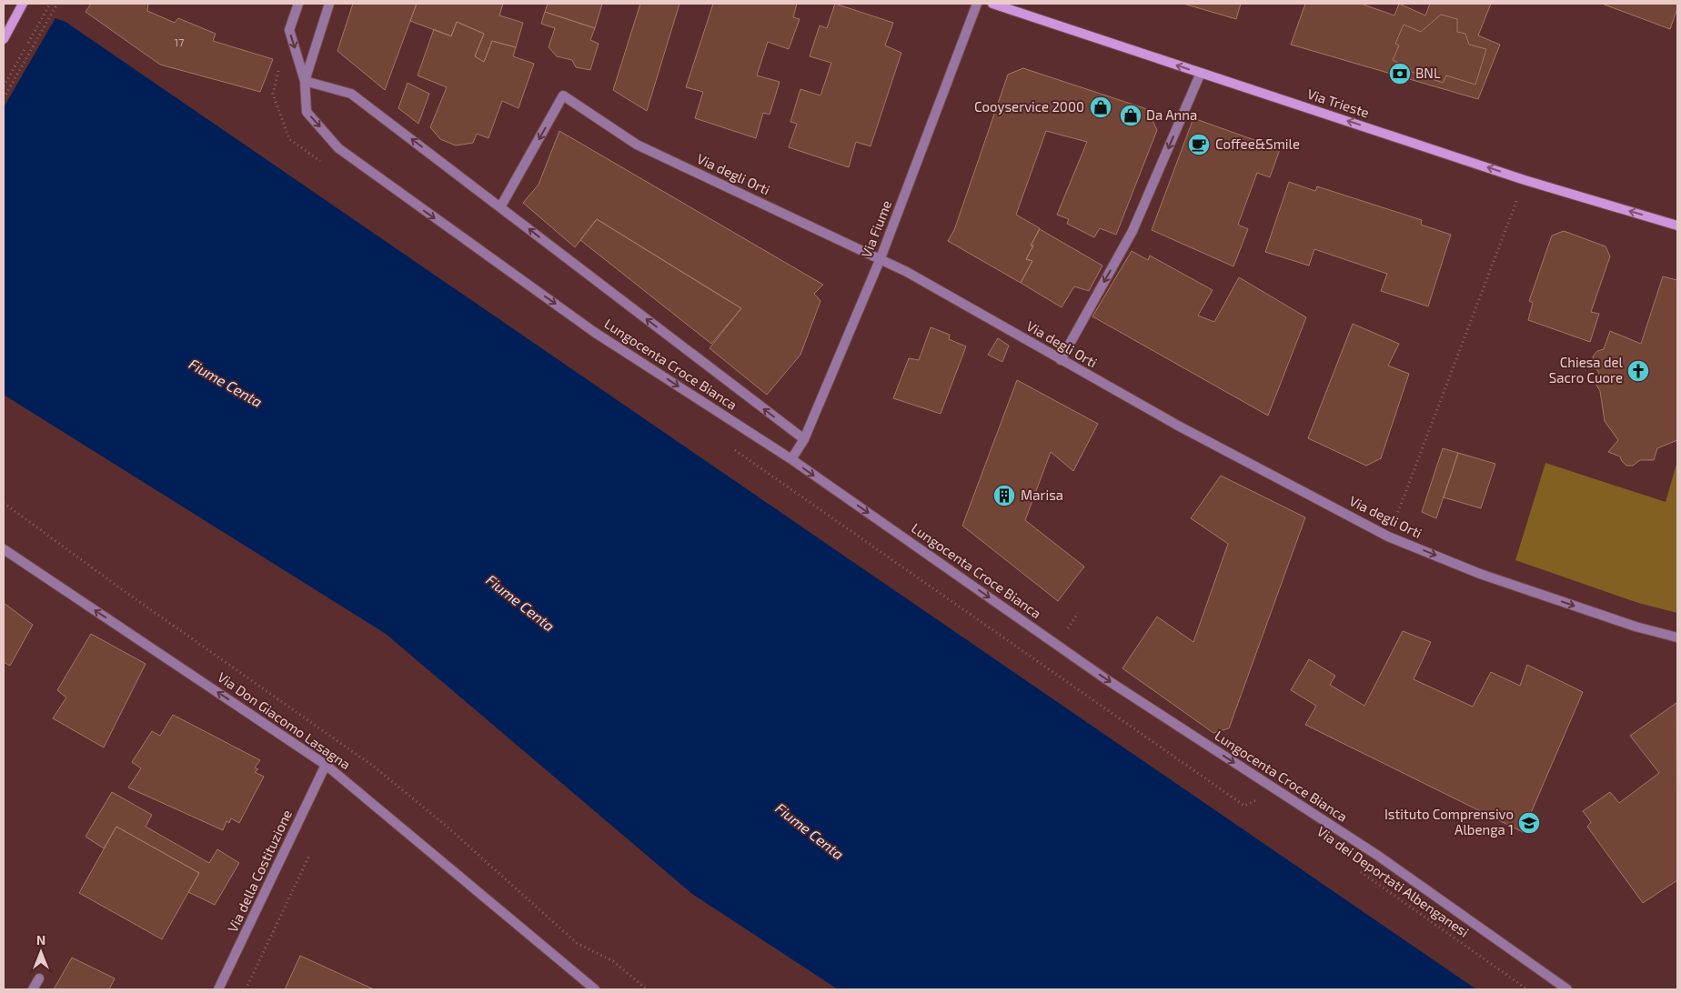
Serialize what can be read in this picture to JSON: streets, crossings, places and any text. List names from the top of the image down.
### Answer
{
  "streets": {
    "street": [
      "Via Trieste",
      "Via degli Orti",
      "Via Fiume",
      "Lungocenta Croce Bianca",
      "Via Don Giacomo Lasagna",
      "Via della Costituzione"
    ],
    "path": ["Via dei Deportati Albenganesi"]
  },
  "crossings": [
    ["Via degli Orti", "Via Fiume"],
    ["Via degli Orti", "Lungocenta Croce Bianca"],
    ["Via Fiume", "Lungocenta Croce Bianca"],
    ["Via Don Giacomo Lasagna", "Via della Costituzione"]
  ],
  "one_way": ["Via Trieste", "Via Don Giacomo Lasagna"],
  "water": ["Fiume Centa"],
  "places": {
    "bank": ["BNL"],
    "shop": ["Cooyservice 2000", "Da Anna"],
    "cafe": ["Coffee&Smile"],
    "church": ["Chiesa del Sacro Cuore"],
    "building": ["Marisa"],
    "school or university": ["Istituto Comprensivo Albenga 1"]
  },
  "house_numbers": ["17"],
  "north": "top"
}
